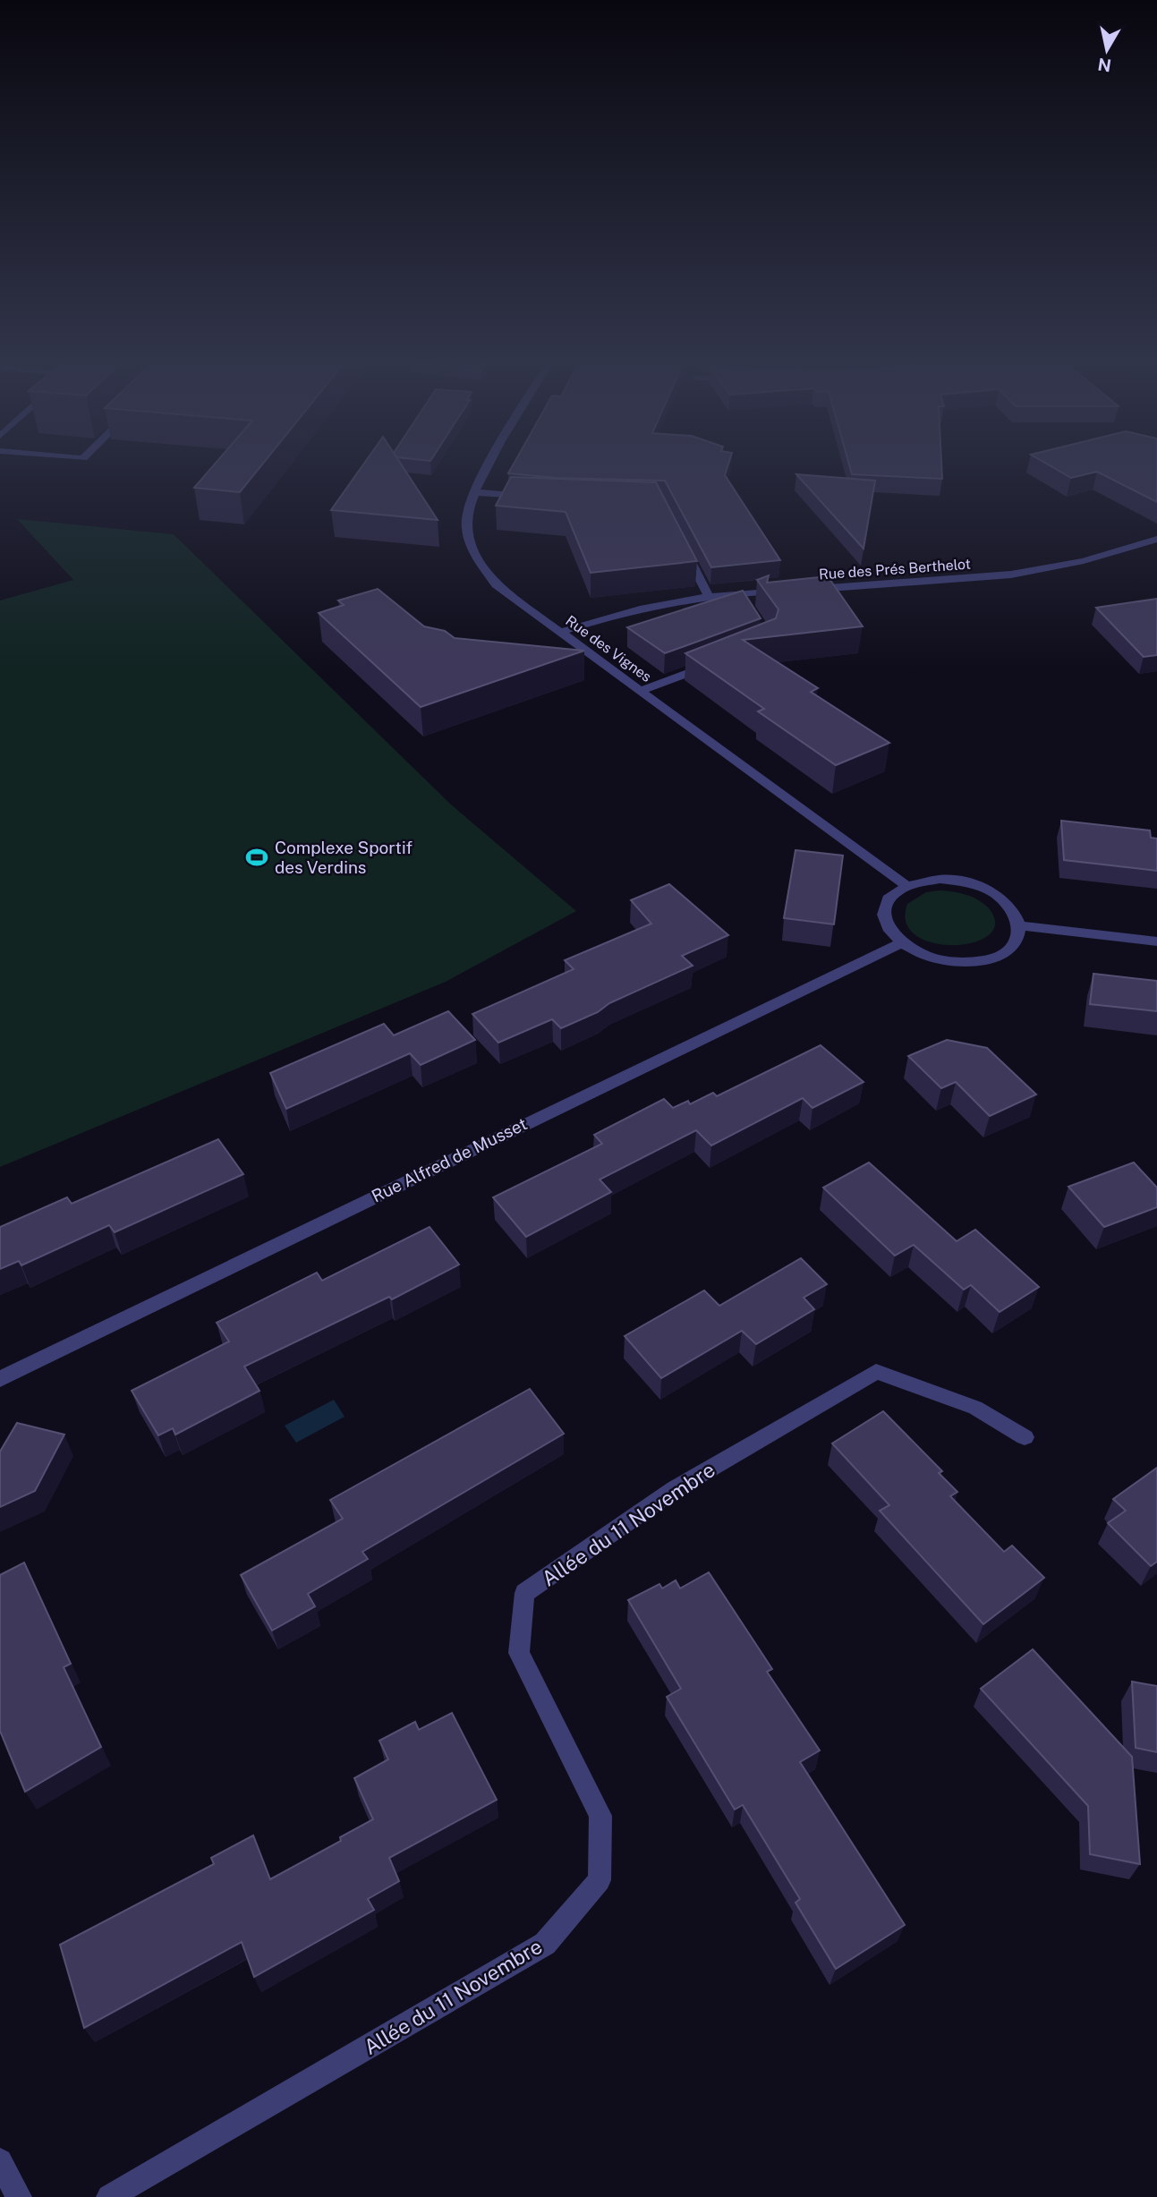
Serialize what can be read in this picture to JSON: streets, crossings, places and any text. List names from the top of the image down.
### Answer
{
  "streets": {
    "street": [
      "Rue des Prés Berthelot",
      "Rue des Vignes",
      "Rue Alfred de Musset",
      "Allée du 11 Novembre"
    ]
  },
  "crossings": [
    ["Rue des Vignes", "Rue Alfred de Musset"]
  ],
  "places": {
    "sports": ["Complexe Sportif des Verdins"]
  },
  "north": "bottom"
}
